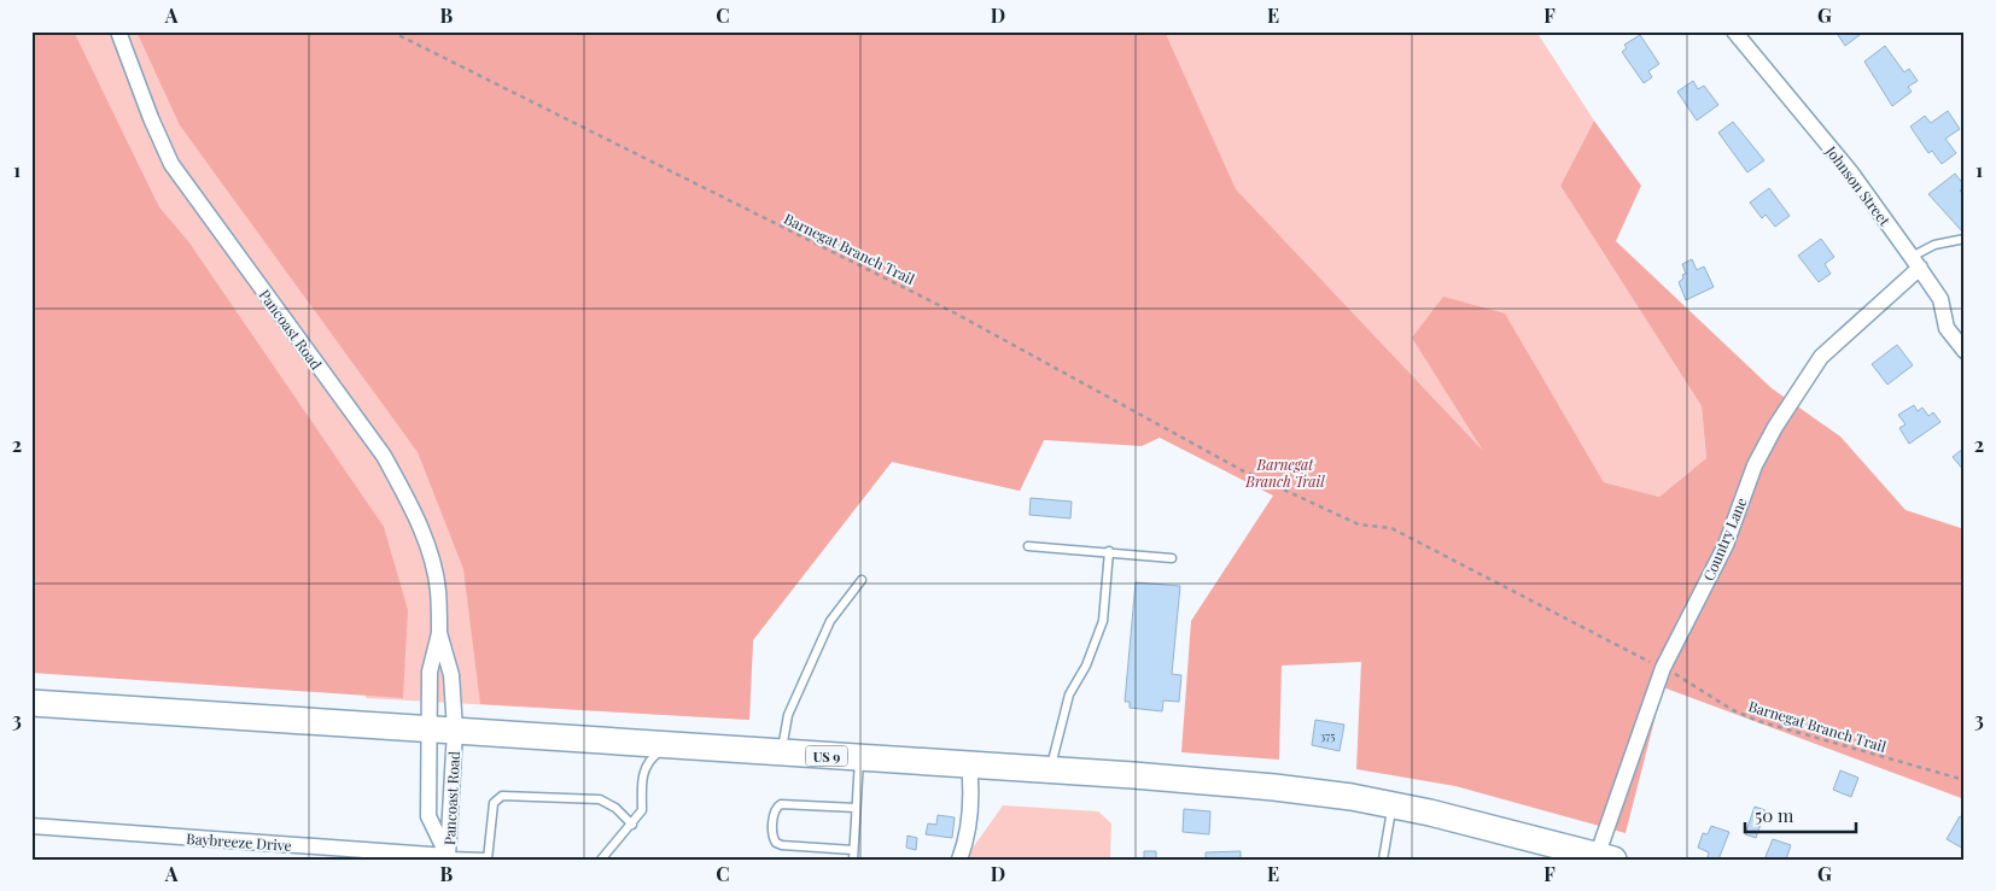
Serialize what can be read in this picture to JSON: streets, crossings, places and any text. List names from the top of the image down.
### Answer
{
  "streets": {
    "highway": ["US 9"],
    "street": [
      "Johnson Street",
      "Pancoast Road",
      "Country Lane",
      "Baybreeze Drive"
    ],
    "path": ["Barnegat Branch Trail"]
  },
  "crossings": [
    ["Johnson Street", "Country Lane"],
    ["Pancoast Road", "US 9"],
    ["Pancoast Road", "Baybreeze Drive"],
    ["Country Lane", "US 9"]
  ],
  "parks": ["Barnegat Branch Trail"],
  "house_numbers": ["375"],
  "scale_bar": "50 m",
  "grid": {
    "columns": [
      "A",
      "B",
      "C",
      "D",
      "E",
      "F",
      "G"
    ],
    "rows": ["1", "2", "3"]
  }
}
